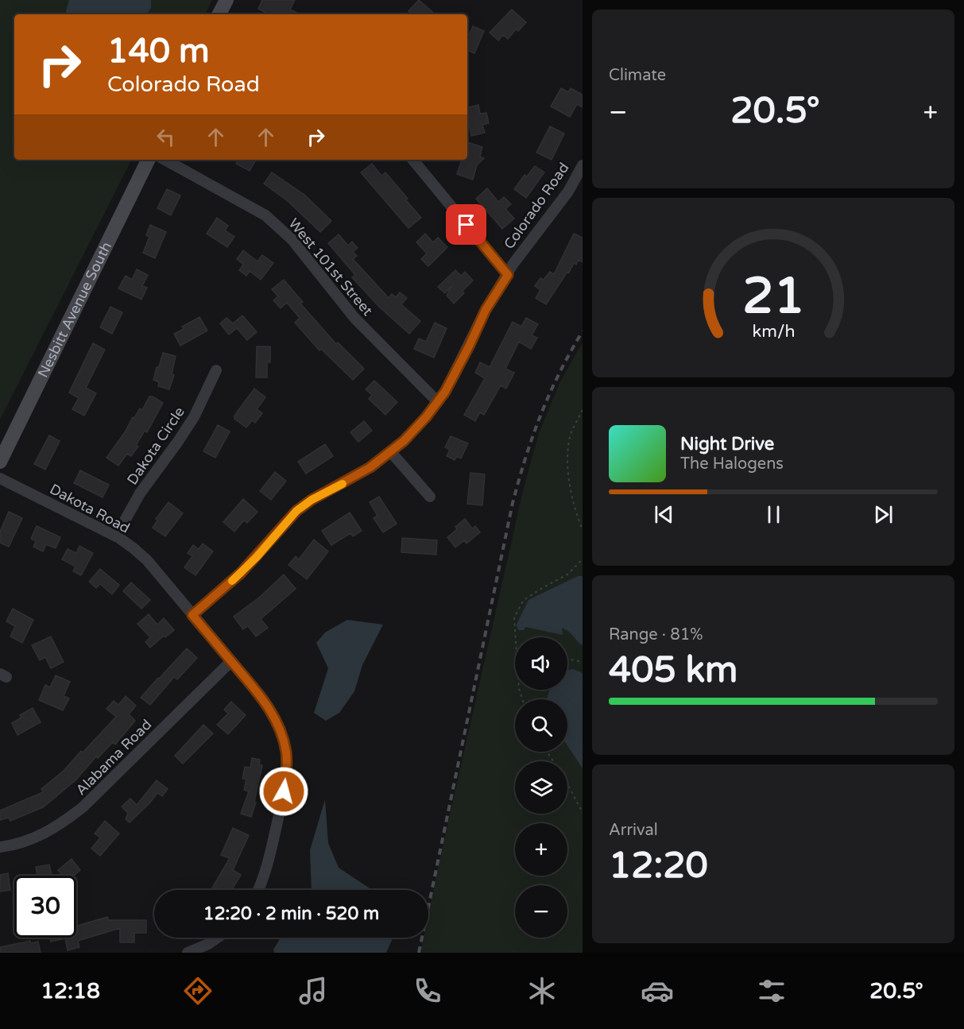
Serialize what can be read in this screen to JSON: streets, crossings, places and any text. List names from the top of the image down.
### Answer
{
  "streets": {
    "street": [
      "Colorado Road",
      "West 101st Street",
      "Nesbitt Avenue South",
      "Dakota Circle",
      "Dakota Road",
      "Alabama Road"
    ]
  },
  "crossings": [
    ["Colorado Road", "West 101st Street"],
    ["Colorado Road", "Dakota Road"],
    ["Dakota Circle", "Dakota Road"],
    ["Dakota Road", "Alabama Road"]
  ],
  "page": {
    "tile": [
      "Climate",
      ["Range · 81%", "405 km"],
      ["Arrival", "12:20"]
    ],
    "turn": ["140 m", "Colorado Road"],
    "heat": ["−", "20.5°", "+"],
    "song": ["Night Drive", "The Halogens"],
    "map_buttons": ["+", "−"],
    "limit": "30",
    "trip": "12:20 · 2 min · 520 m",
    "tabs": ["12:18", "20.5°"],
    "gauge": ["21", "km/h"]
  }
}
